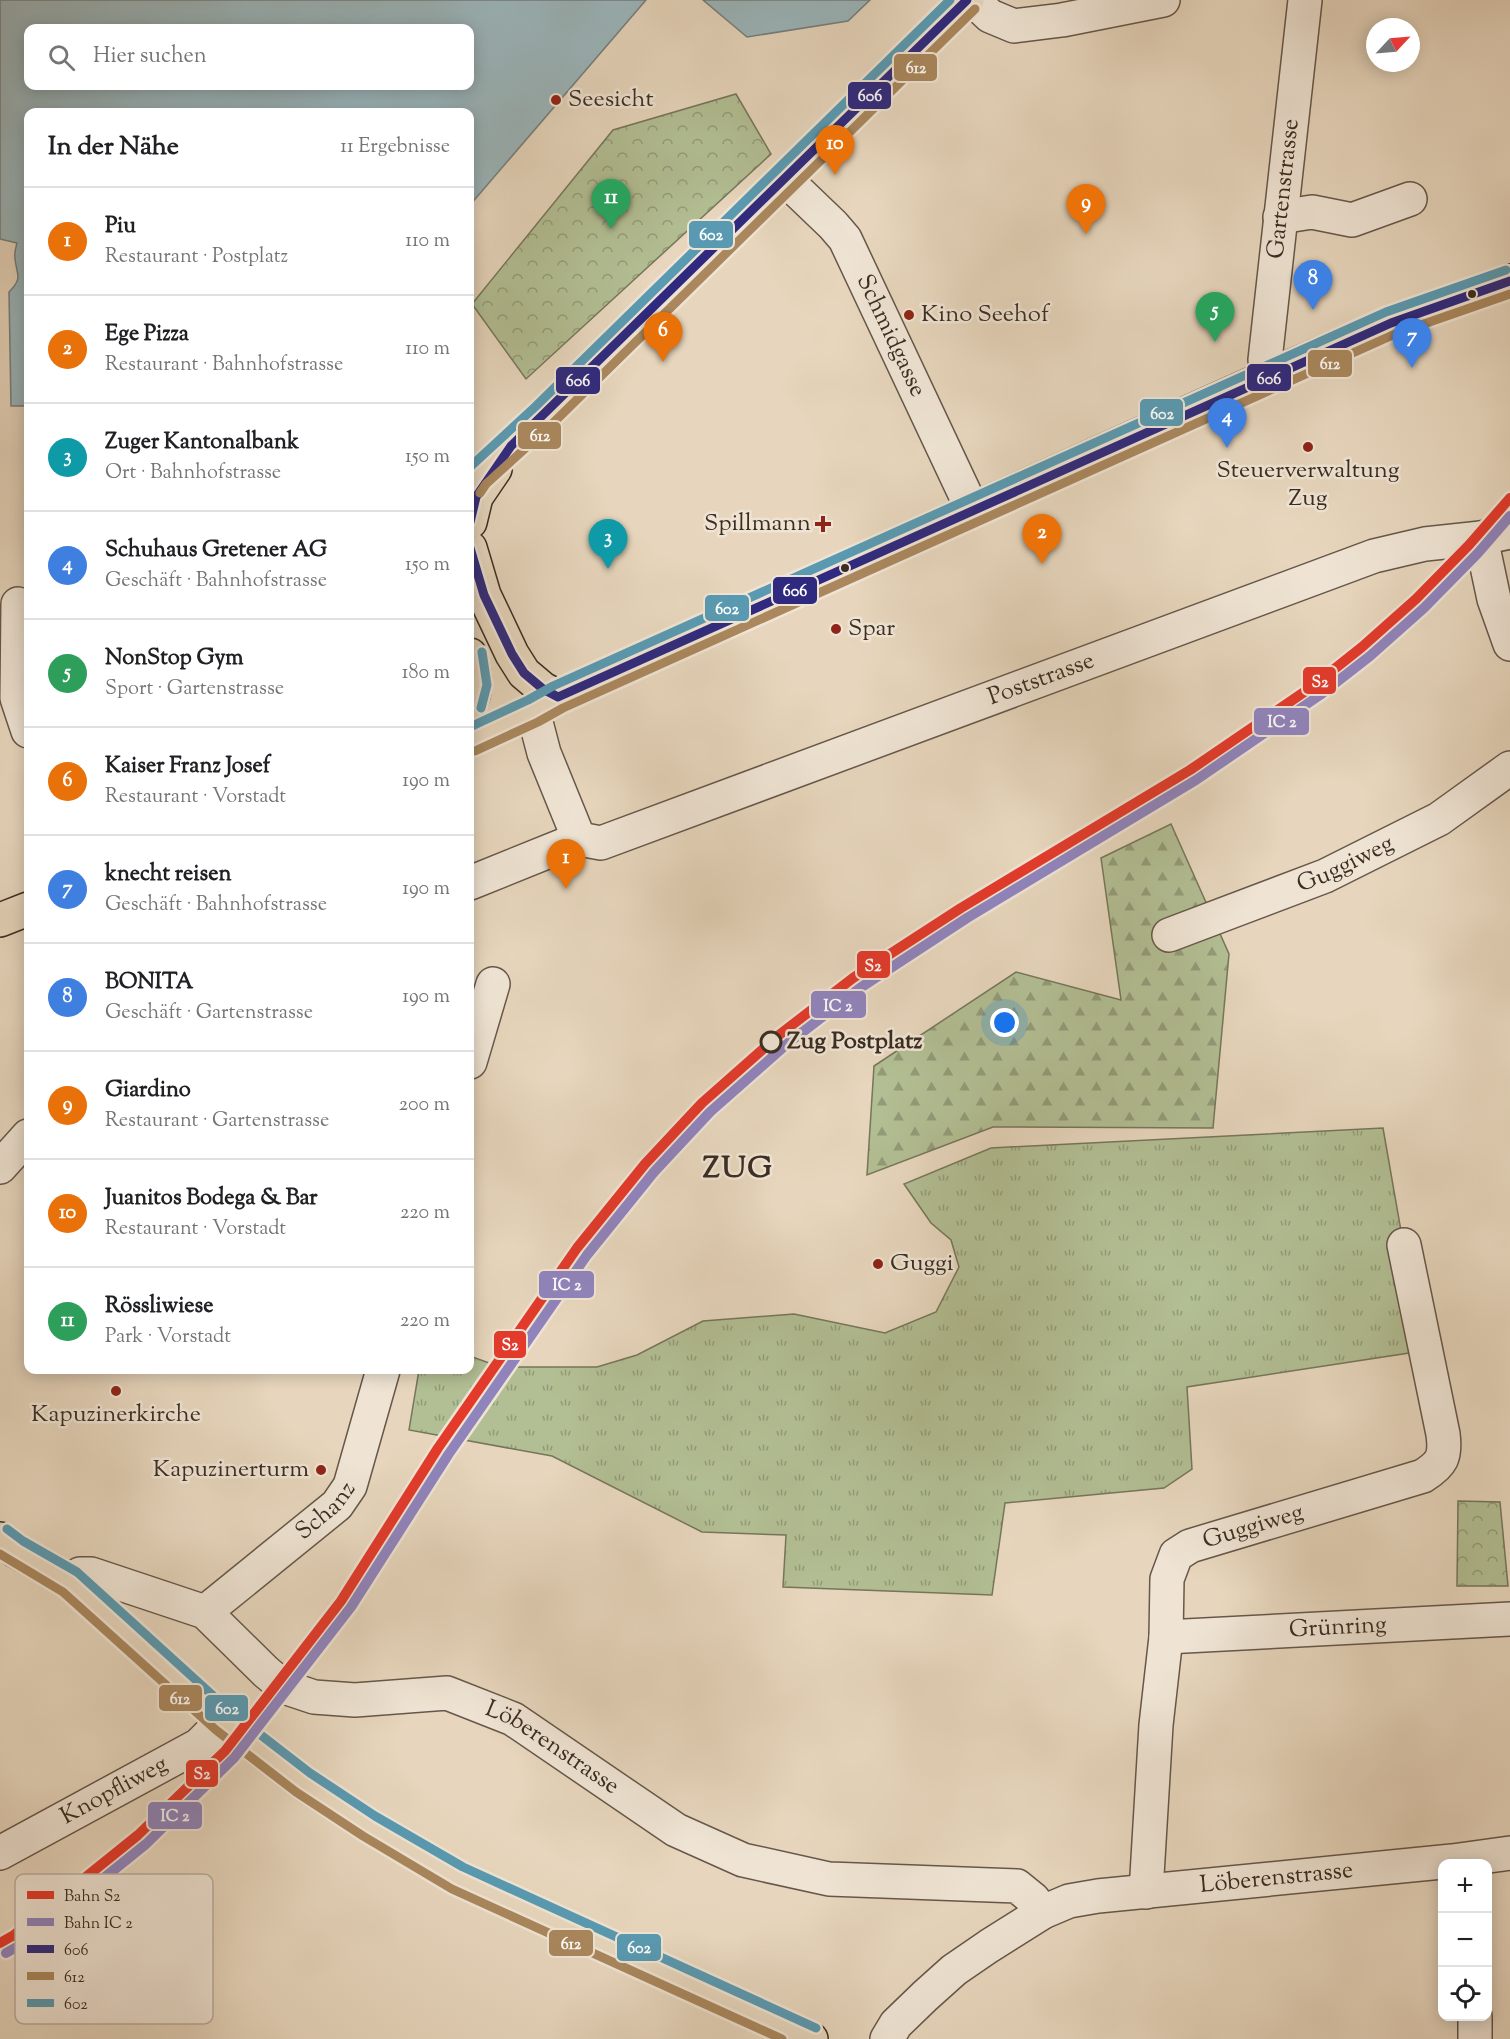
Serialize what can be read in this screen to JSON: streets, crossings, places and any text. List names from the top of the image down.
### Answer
{
  "streets": {
    "street": [
      "Gartenstrasse",
      "Schmidgasse",
      "Poststrasse",
      "Guggiweg",
      "Schanz",
      "Grünring",
      "Löberenstrasse",
      "Knopfliweg"
    ]
  },
  "crossings": [
    ["Guggiweg", "Grünring"],
    ["Guggiweg", "Löberenstrasse"],
    ["Schanz", "Löberenstrasse"]
  ],
  "districts": ["ZUG"],
  "places": {
    "other": [
      "Seesicht",
      "Kino Seehof",
      "Steuerverwaltung Zug",
      "Spar",
      "Zug Postplatz",
      "Guggi",
      "Kapuzinerkirche",
      "Kapuzinerturm"
    ],
    "health": ["Spillmann"]
  },
  "lines": [
    "transit line 606",
    "transit line 602",
    "transit line 612",
    "rail line S2"
  ],
  "legend": [
    "Bahn S2",
    "Bahn IC 2",
    "606",
    "612",
    "602"
  ],
  "north": "top right",
  "page": {
    "search": "Hier suchen",
    "heading": ["In der Nähe", "11 Ergebnisse"],
    "pins": [
      "10",
      "11",
      "9",
      "8",
      "5",
      "6",
      "7",
      "4",
      "2",
      "3",
      "1"
    ],
    "list": [
      {
        "mark": "1",
        "name": "Piu",
        "note": "Restaurant · Postplatz",
        "value": "110 m"
      },
      {
        "mark": "2",
        "name": "Ege Pizza",
        "note": "Restaurant · Bahnhofstrasse",
        "value": "110 m"
      },
      {
        "mark": "3",
        "name": "Zuger Kantonalbank",
        "note": "Ort · Bahnhofstrasse",
        "value": "150 m"
      },
      {
        "mark": "4",
        "name": "Schuhaus Gretener AG",
        "note": "Geschäft · Bahnhofstrasse",
        "value": "150 m"
      },
      {
        "mark": "5",
        "name": "NonStop Gym",
        "note": "Sport · Gartenstrasse",
        "value": "180 m"
      },
      {
        "mark": "6",
        "name": "Kaiser Franz Josef",
        "note": "Restaurant · Vorstadt",
        "value": "190 m"
      },
      {
        "mark": "7",
        "name": "knecht reisen",
        "note": "Geschäft · Bahnhofstrasse",
        "value": "190 m"
      },
      {
        "mark": "8",
        "name": "BONITA",
        "note": "Geschäft · Gartenstrasse",
        "value": "190 m"
      },
      {
        "mark": "9",
        "name": "Giardino",
        "note": "Restaurant · Gartenstrasse",
        "value": "200 m"
      },
      {
        "mark": "10",
        "name": "Juanitos Bodega & Bar",
        "note": "Restaurant · Vorstadt",
        "value": "220 m"
      },
      {
        "mark": "11",
        "name": "Rössliwiese",
        "note": "Park · Vorstadt",
        "value": "220 m"
      }
    ],
    "map_buttons": ["+", "−"]
  }
}
